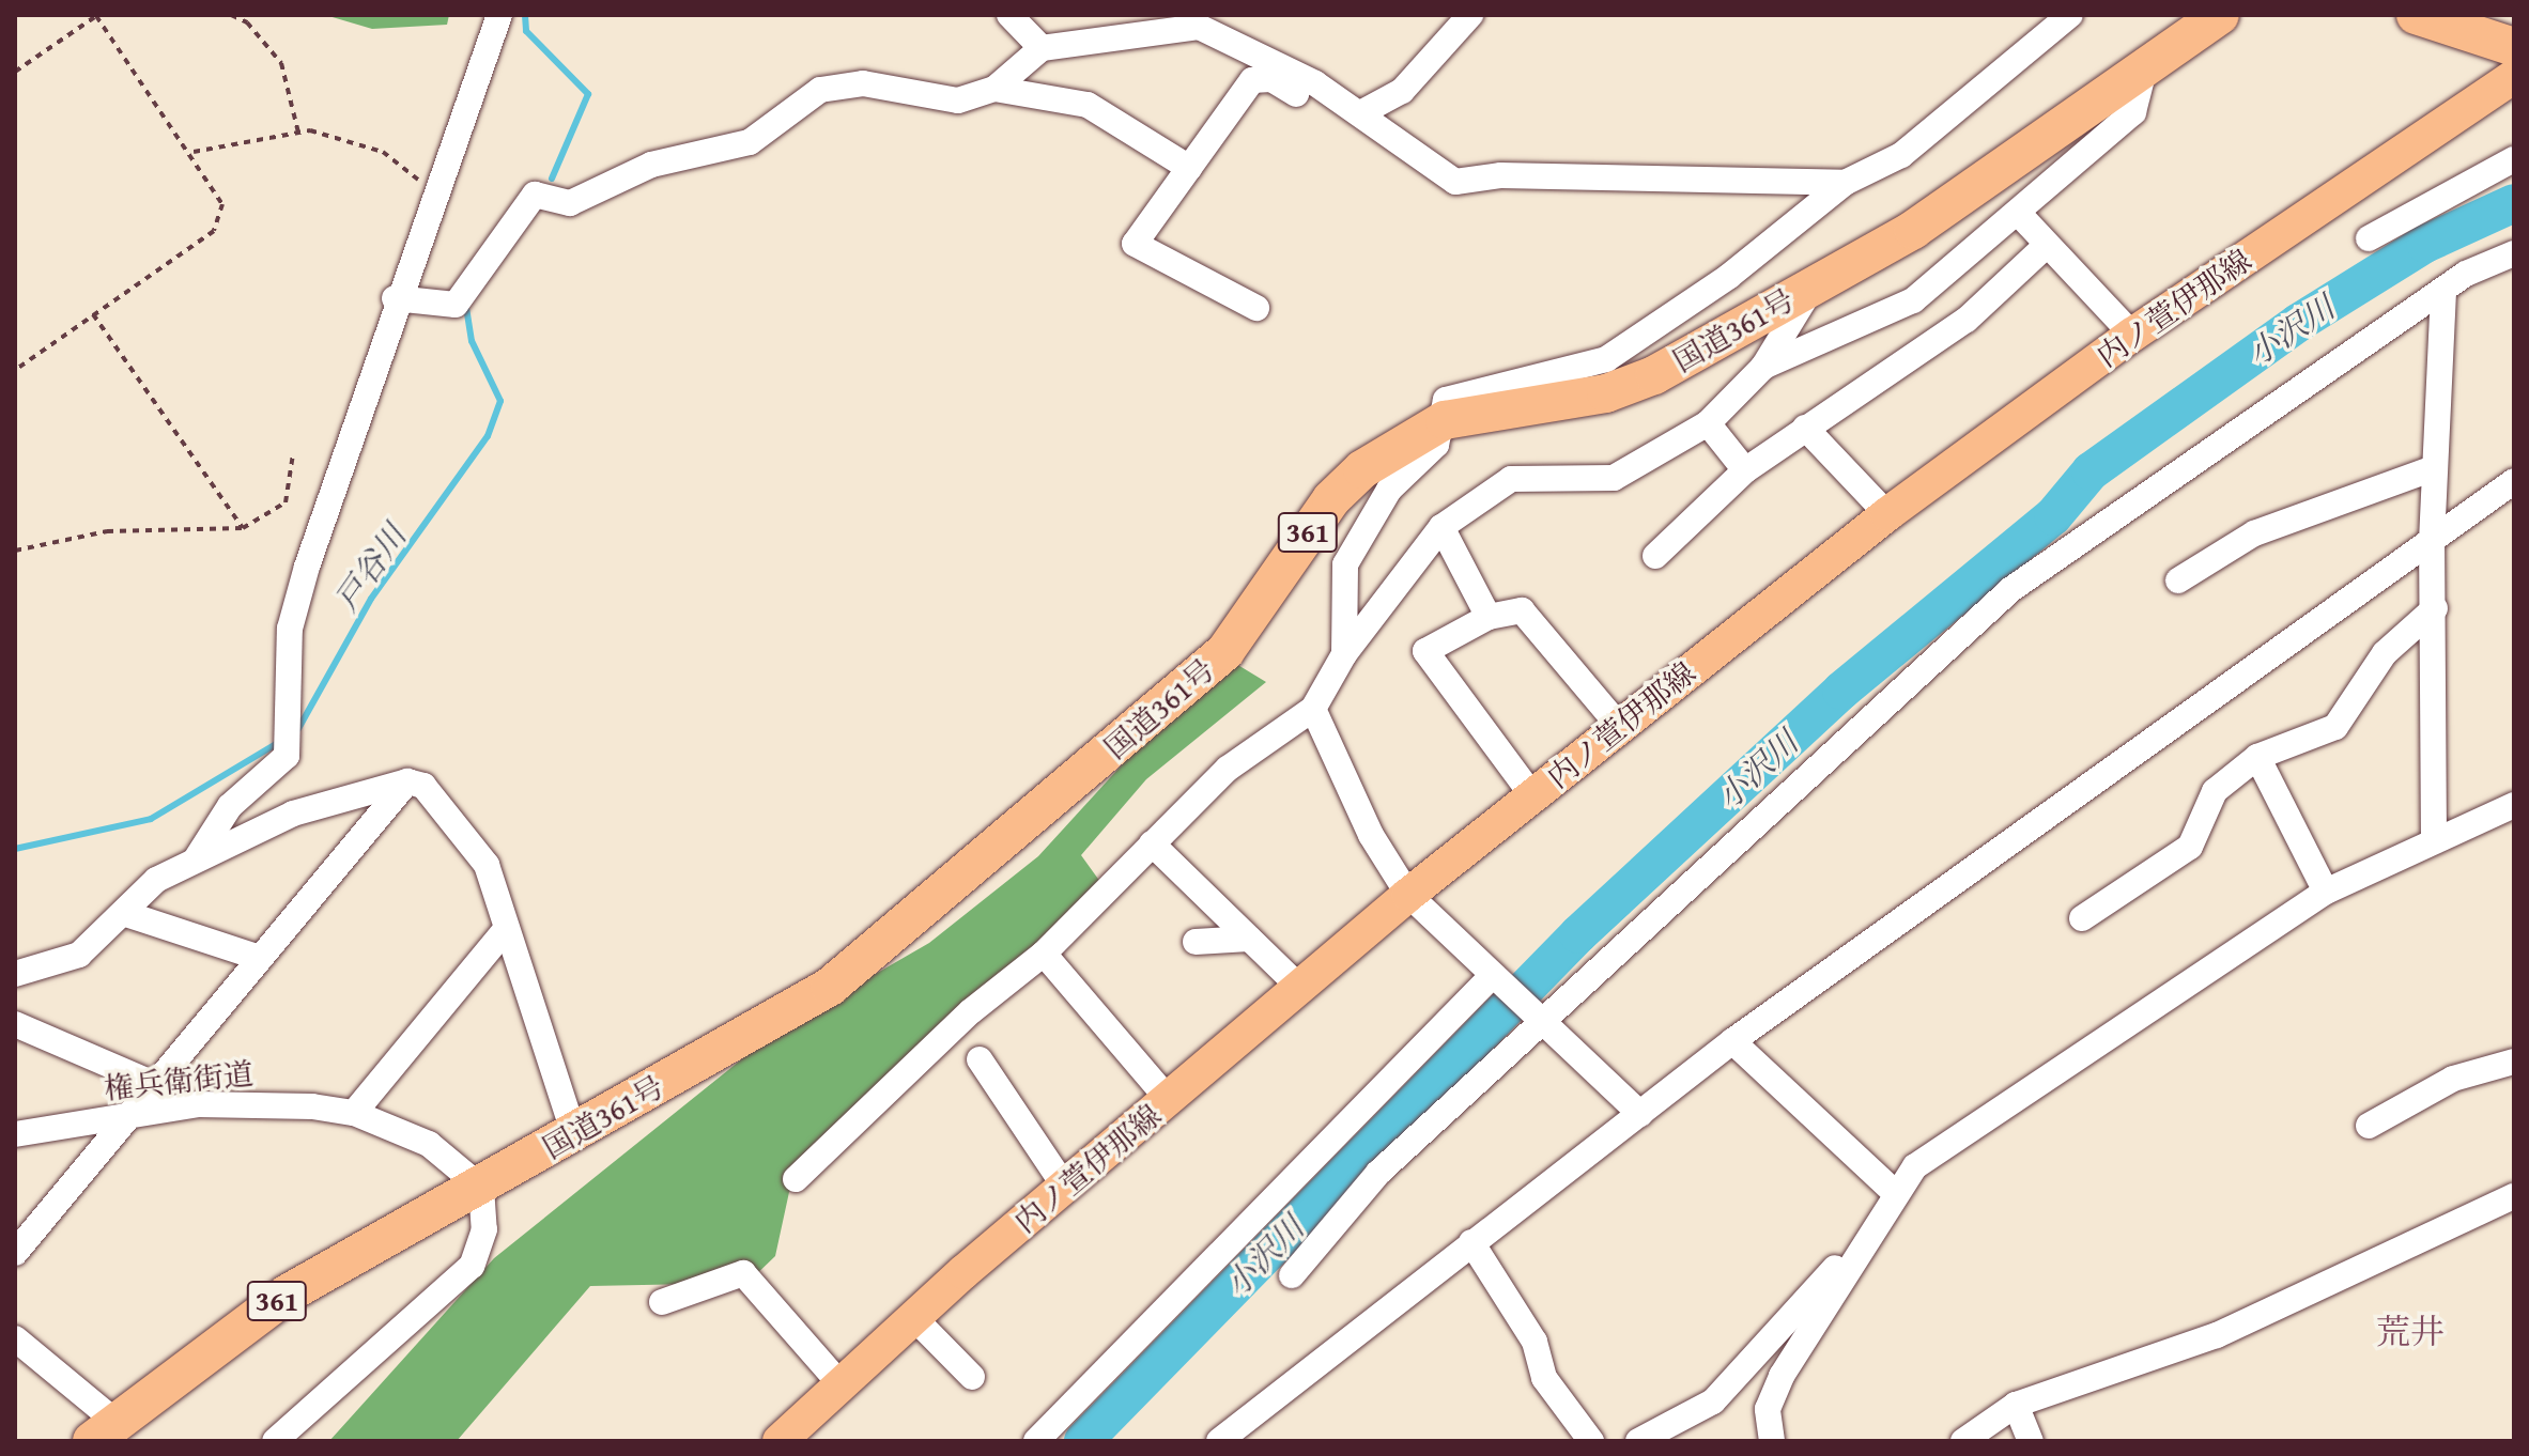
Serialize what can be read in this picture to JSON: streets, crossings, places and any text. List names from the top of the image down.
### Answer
{
  "streets": {
    "highway": ["国道361号", "361"],
    "main road": ["内ノ萱伊那線"],
    "street": ["権兵衛街道"]
  },
  "crossings": [
    ["国道361号", "権兵衛街道"]
  ],
  "districts": ["荒井"],
  "water": ["小沢川", "戸谷川"]
}
